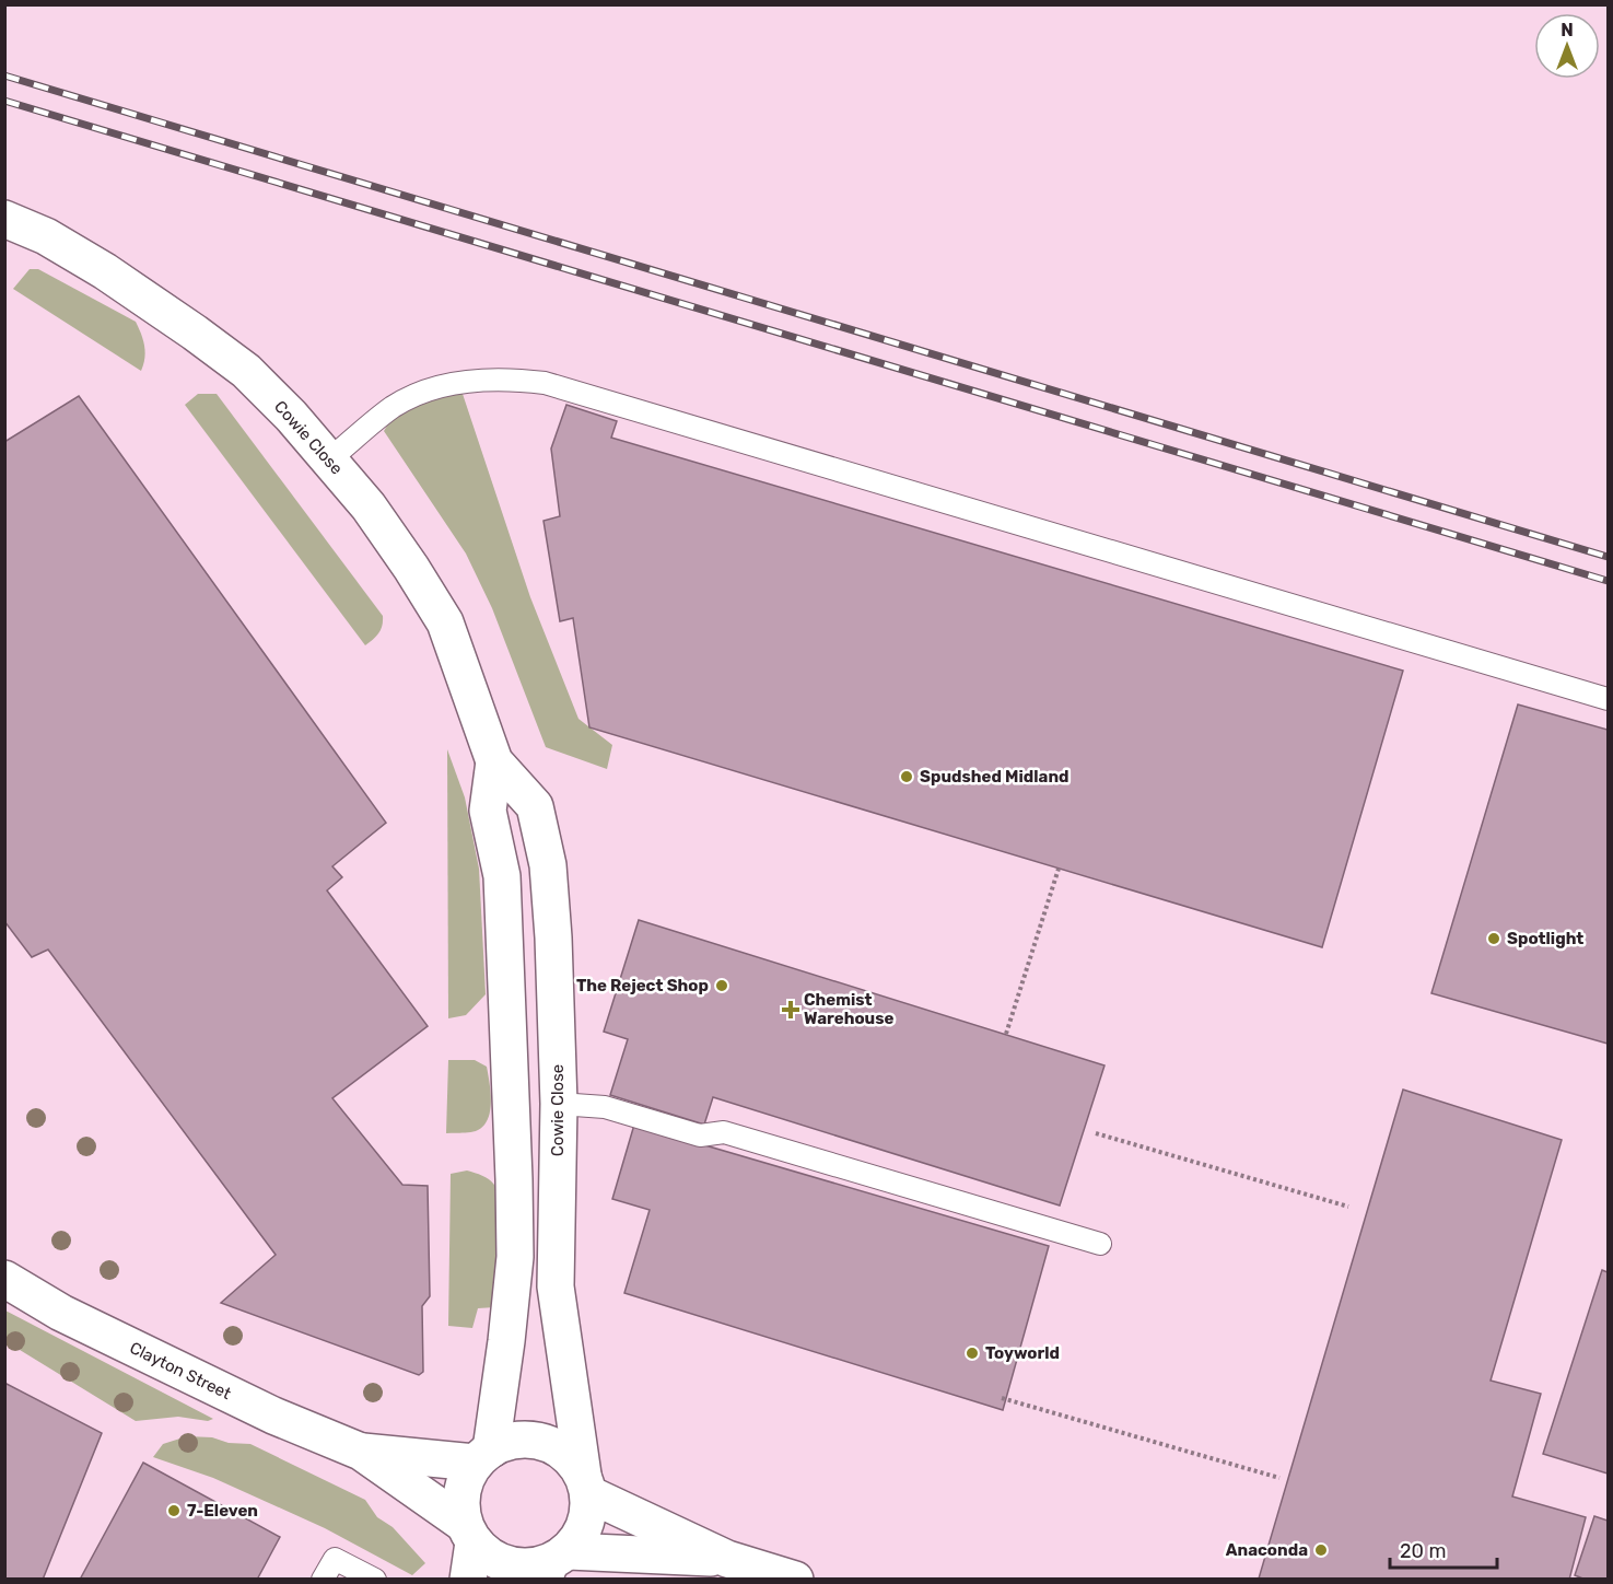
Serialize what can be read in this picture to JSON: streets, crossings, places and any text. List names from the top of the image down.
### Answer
{
  "streets": {
    "street": ["Cowie Close", "Clayton Street"]
  },
  "crossings": [
    ["Cowie Close", "Clayton Street"]
  ],
  "places": {
    "other": [
      "Spudshed Midland",
      "Spotlight",
      "The Reject Shop",
      "Toyworld",
      "7-Eleven",
      "Anaconda"
    ],
    "health": ["Chemist Warehouse"]
  },
  "scale_bar": "20 m",
  "north": "top"
}
